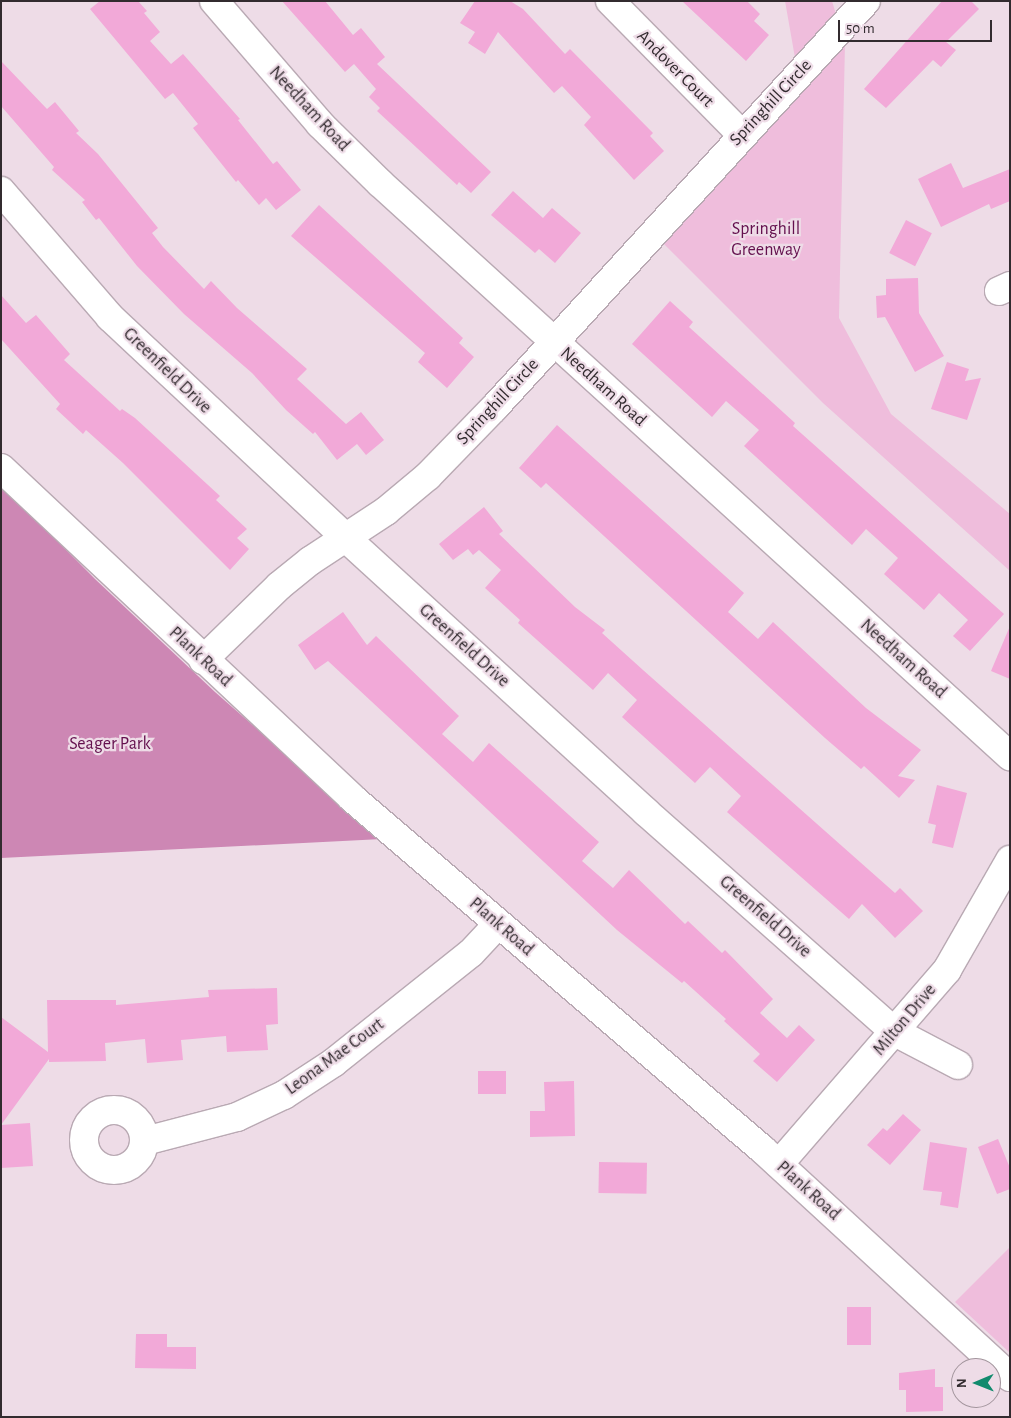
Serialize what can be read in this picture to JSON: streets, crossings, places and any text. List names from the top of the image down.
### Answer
{
  "streets": {
    "street": [
      "Andover Court",
      "Springhill Circle",
      "Needham Road",
      "Greenfield Drive",
      "Plank Road",
      "Milton Drive",
      "Leona Mae Court"
    ]
  },
  "crossings": [
    ["Andover Court", "Springhill Circle"],
    ["Springhill Circle", "Needham Road"],
    ["Springhill Circle", "Greenfield Drive"],
    ["Springhill Circle", "Plank Road"],
    ["Greenfield Drive", "Milton Drive"],
    ["Plank Road", "Milton Drive"],
    ["Plank Road", "Leona Mae Court"]
  ],
  "parks": ["Springhill Greenway", "Seager Park"],
  "scale_bar": "50 m",
  "north": "left"
}
